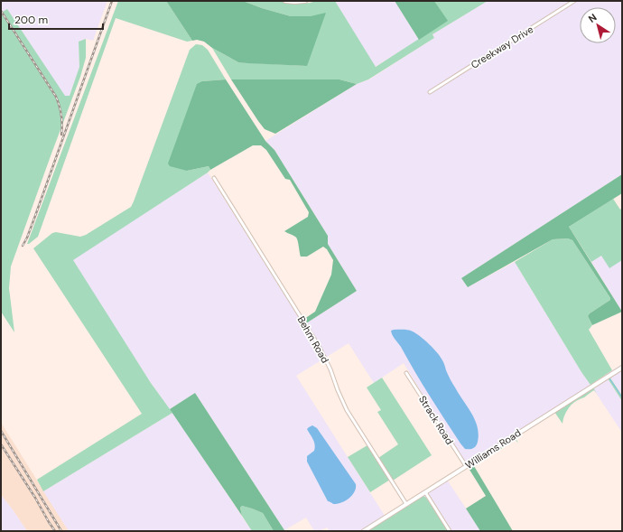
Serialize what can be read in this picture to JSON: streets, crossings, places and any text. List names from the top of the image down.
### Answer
{
  "streets": {
    "main road": ["Williams Road"],
    "street": ["Creekway Drive", "Behm Road", "Strack Road"]
  },
  "crossings": [
    ["Behm Road", "Williams Road"],
    ["Strack Road", "Williams Road"]
  ],
  "scale_bar": "200 m",
  "north": "top left"
}
